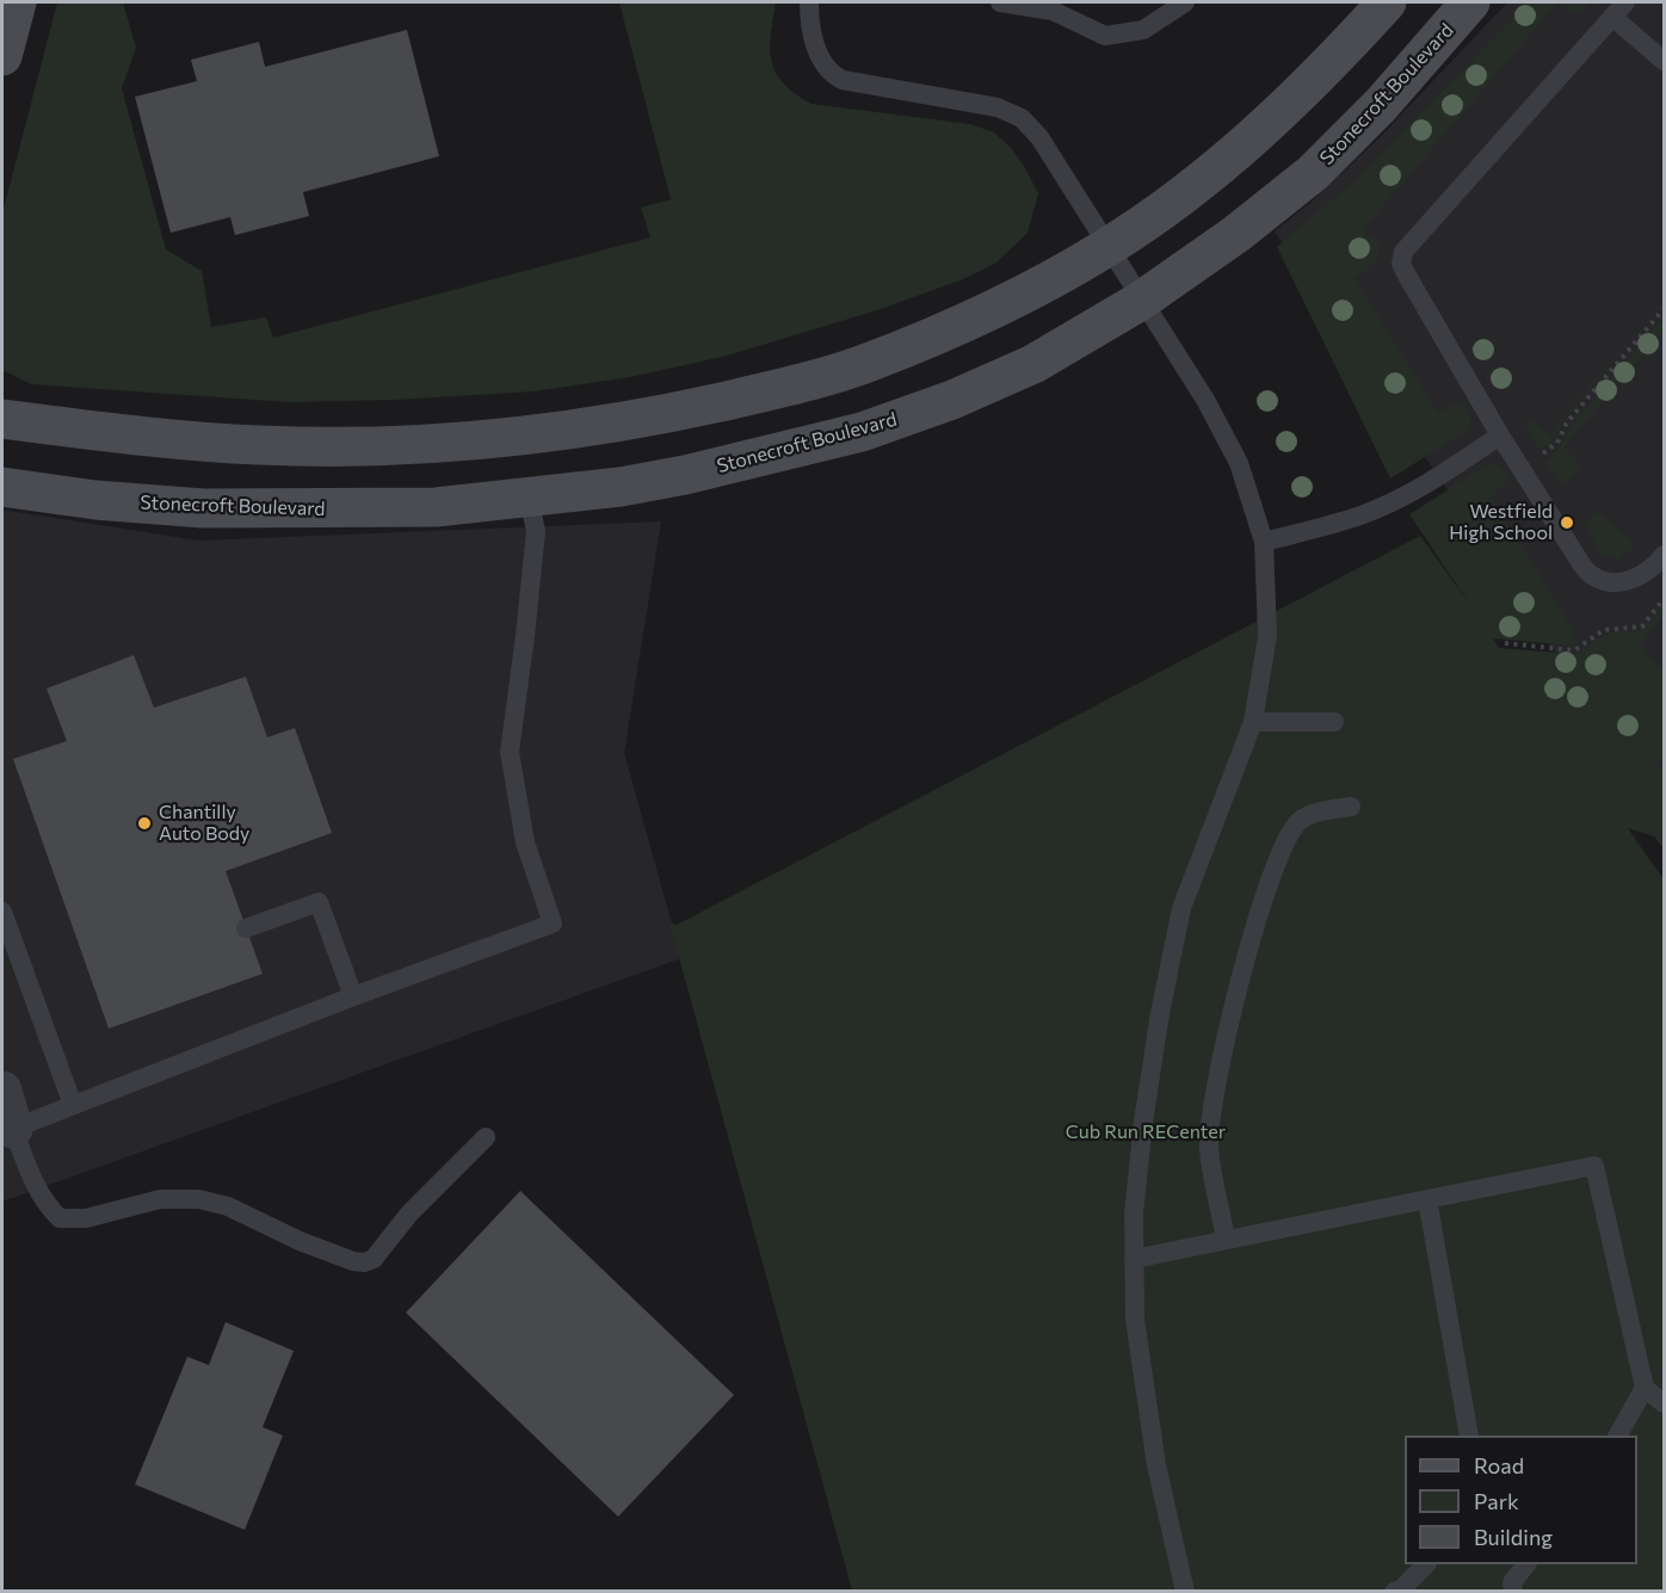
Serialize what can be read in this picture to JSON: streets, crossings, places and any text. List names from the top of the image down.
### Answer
{
  "streets": {
    "main road": ["Stonecroft Boulevard"]
  },
  "parks": ["Cub Run RECenter"],
  "places": ["Westfield High School", "Chantilly Auto Body"],
  "legend": ["Road", "Park", "Building"]
}
